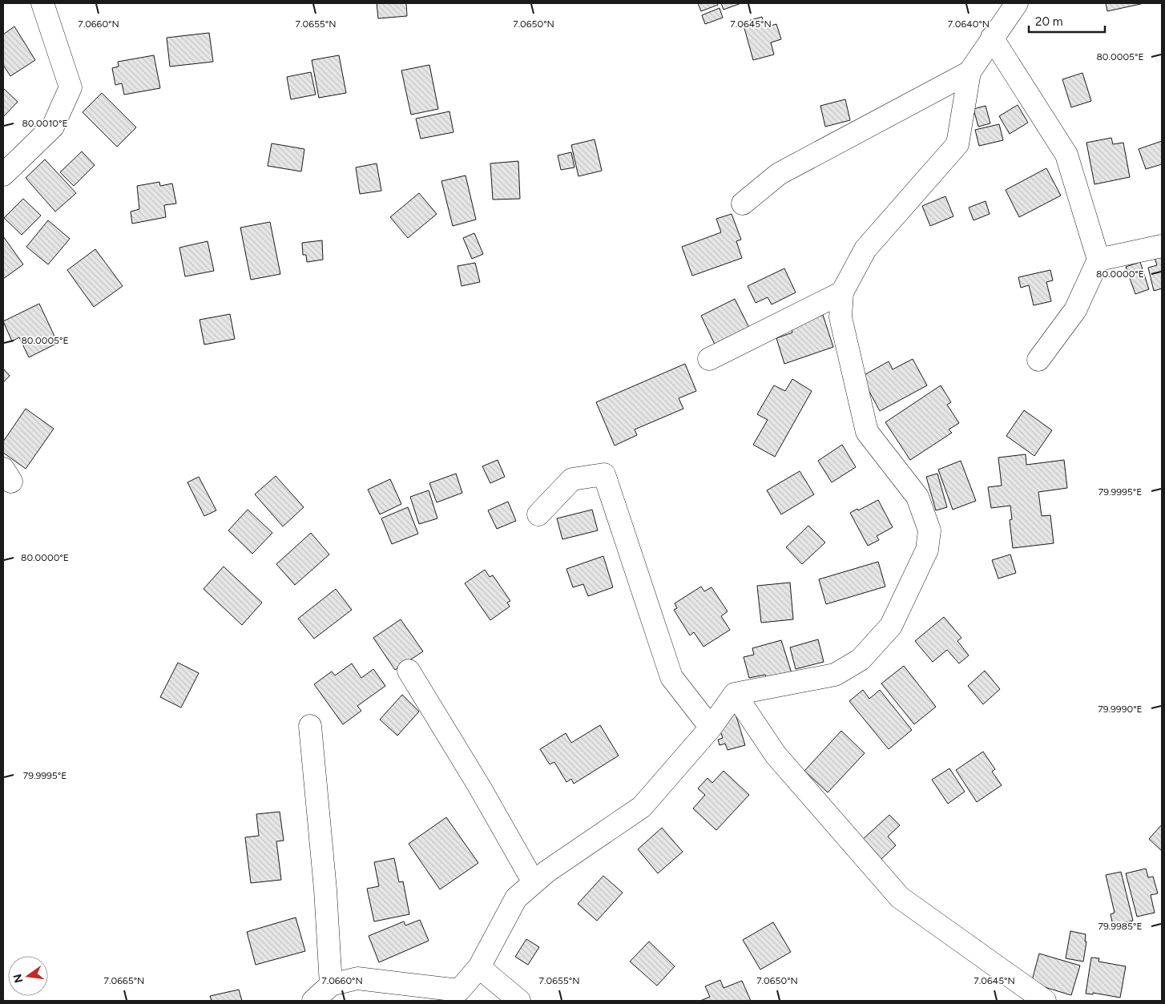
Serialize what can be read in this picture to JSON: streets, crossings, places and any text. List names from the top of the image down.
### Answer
{
  "scale_bar": "20 m",
  "north": "left",
  "coordinates": [
    "7.0660°N",
    "7.0655°N",
    "7.0650°N",
    "7.0645°N",
    "7.0640°N",
    "80.0005°E",
    "80.0010°E",
    "80.0000°E",
    "79.9995°E",
    "79.9990°E",
    "79.9985°E",
    "7.0665°N"
  ]
}
